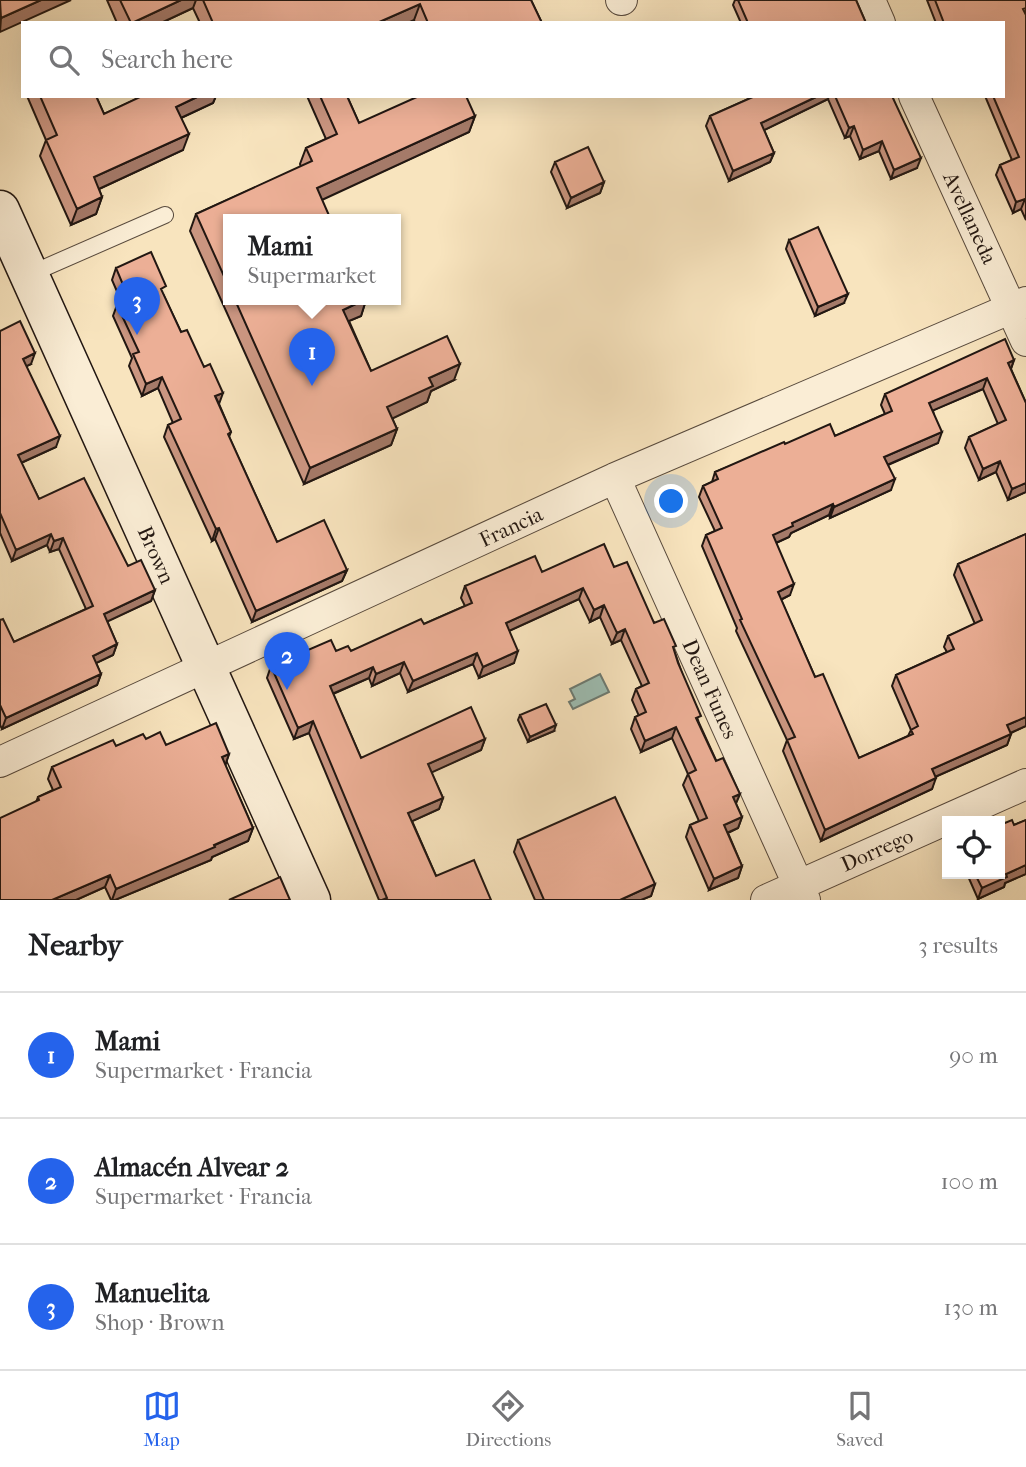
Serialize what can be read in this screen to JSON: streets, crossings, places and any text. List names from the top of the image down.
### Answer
{
  "streets": {
    "street": [
      "Avellaneda",
      "Francia",
      "Brown",
      "Dean Funes",
      "Dorrego"
    ]
  },
  "crossings": [
    ["Avellaneda", "Francia"],
    ["Francia", "Brown"],
    ["Francia", "Dean Funes"],
    ["Dean Funes", "Dorrego"]
  ],
  "page": {
    "search": "Search here",
    "popup": ["Mami", "Supermarket"],
    "pins": ["3", "1", "2"],
    "heading": ["Nearby", "3 results"],
    "list": [
      {
        "mark": "1",
        "name": "Mami",
        "note": "Supermarket · Francia",
        "value": "90 m"
      },
      {
        "mark": "2",
        "name": "Almacén Alvear 2",
        "note": "Supermarket · Francia",
        "value": "100 m"
      },
      {
        "mark": "3",
        "name": "Manuelita",
        "note": "Shop · Brown",
        "value": "130 m"
      }
    ],
    "nav": ["Map", "Directions", "Saved"]
  }
}
